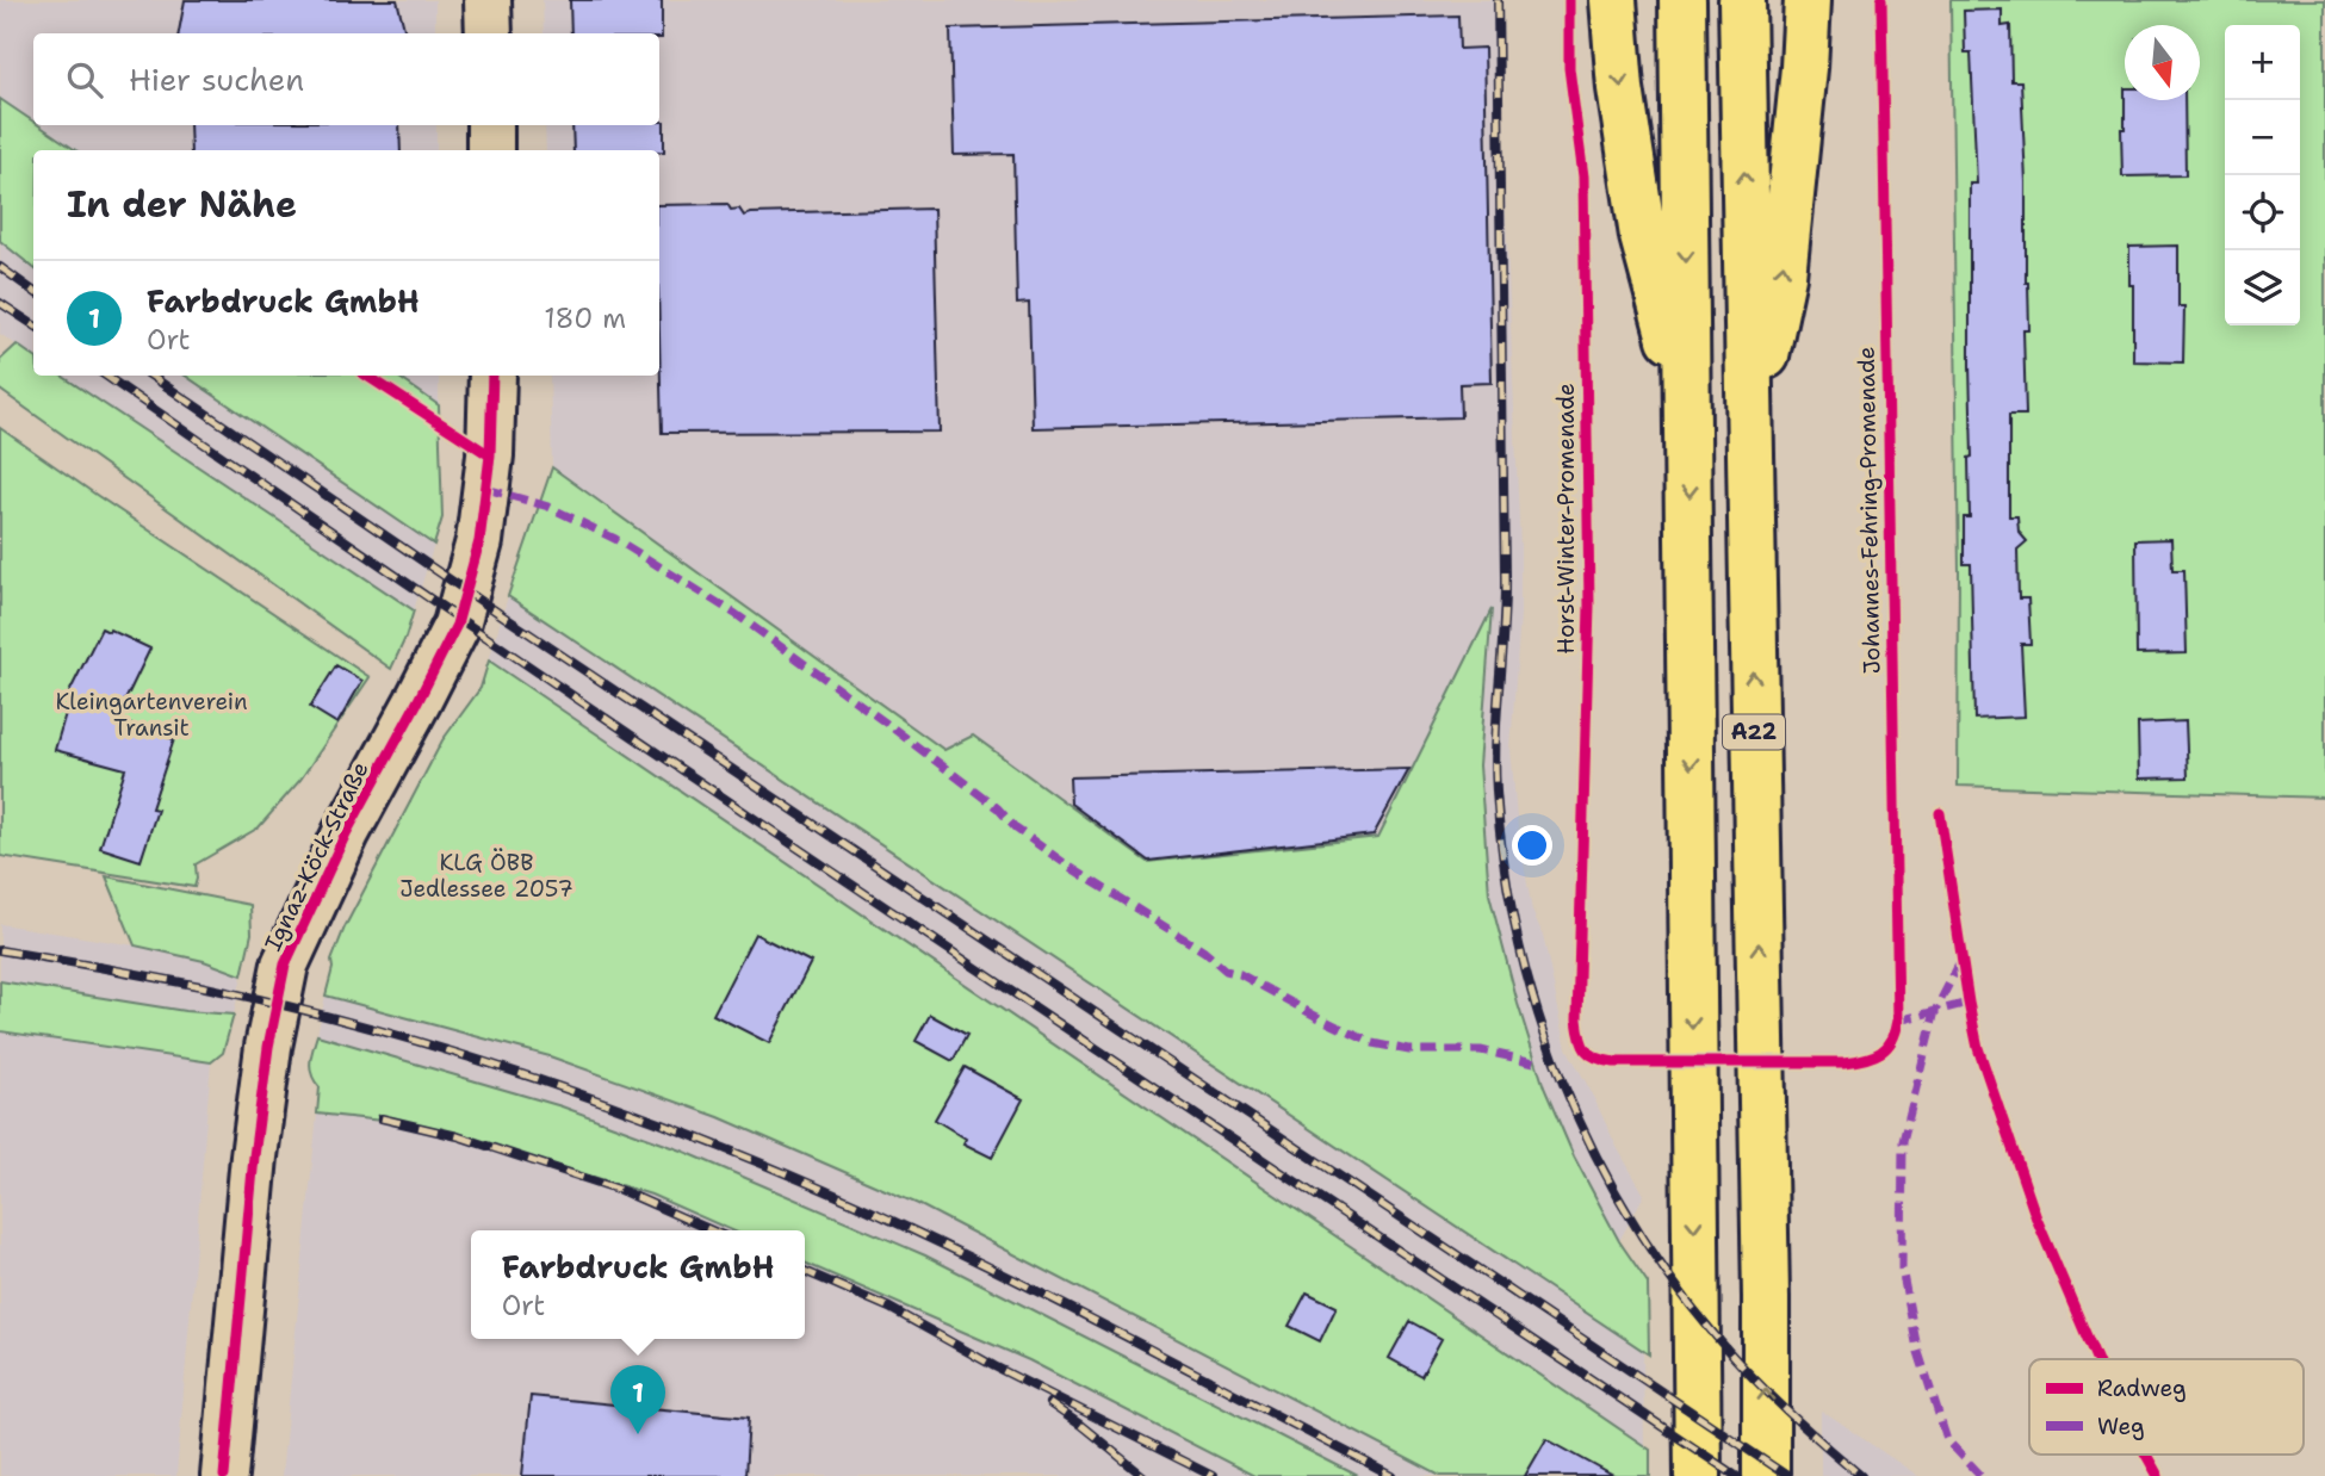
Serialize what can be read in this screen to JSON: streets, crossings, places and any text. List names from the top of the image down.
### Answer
{
  "streets": {
    "highway": ["A22"],
    "street": ["Ignaz-Köck-Straße"],
    "cycle path": ["Johannes-Fehring-Promenade"]
  },
  "parks": ["Kleingartenverein Transit", "KLG ÖBB Jedlessee 2057"],
  "legend": ["Radweg", "Weg"],
  "north": "bottom",
  "page": {
    "map_buttons": ["+", "−"],
    "search": "Hier suchen",
    "heading": "In der Nähe",
    "list": [
      {
        "mark": "1",
        "name": "Farbdruck GmbH",
        "note": "Ort",
        "value": "180 m"
      }
    ],
    "popup": ["Farbdruck GmbH", "Ort"],
    "pins": "1"
  }
}
